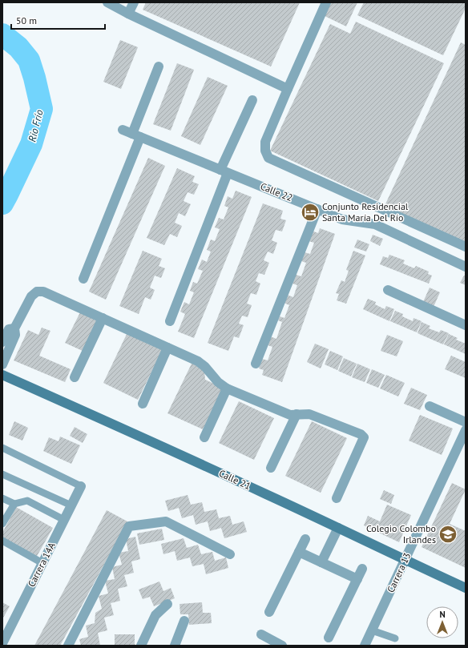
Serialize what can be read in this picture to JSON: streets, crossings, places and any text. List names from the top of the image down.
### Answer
{
  "streets": {
    "street": [
      "Calle 22",
      "Calle 21",
      "Carrera 14A",
      "Carrera 13"
    ]
  },
  "crossings": [
    ["Calle 21", "Carrera 13"]
  ],
  "water": ["Río Frío"],
  "places": {
    "hotel": ["Conjunto Residencial Santa María Del Río"],
    "school or university": ["Colegio Colombo Irlandes"]
  },
  "scale_bar": "50 m",
  "north": "top"
}
